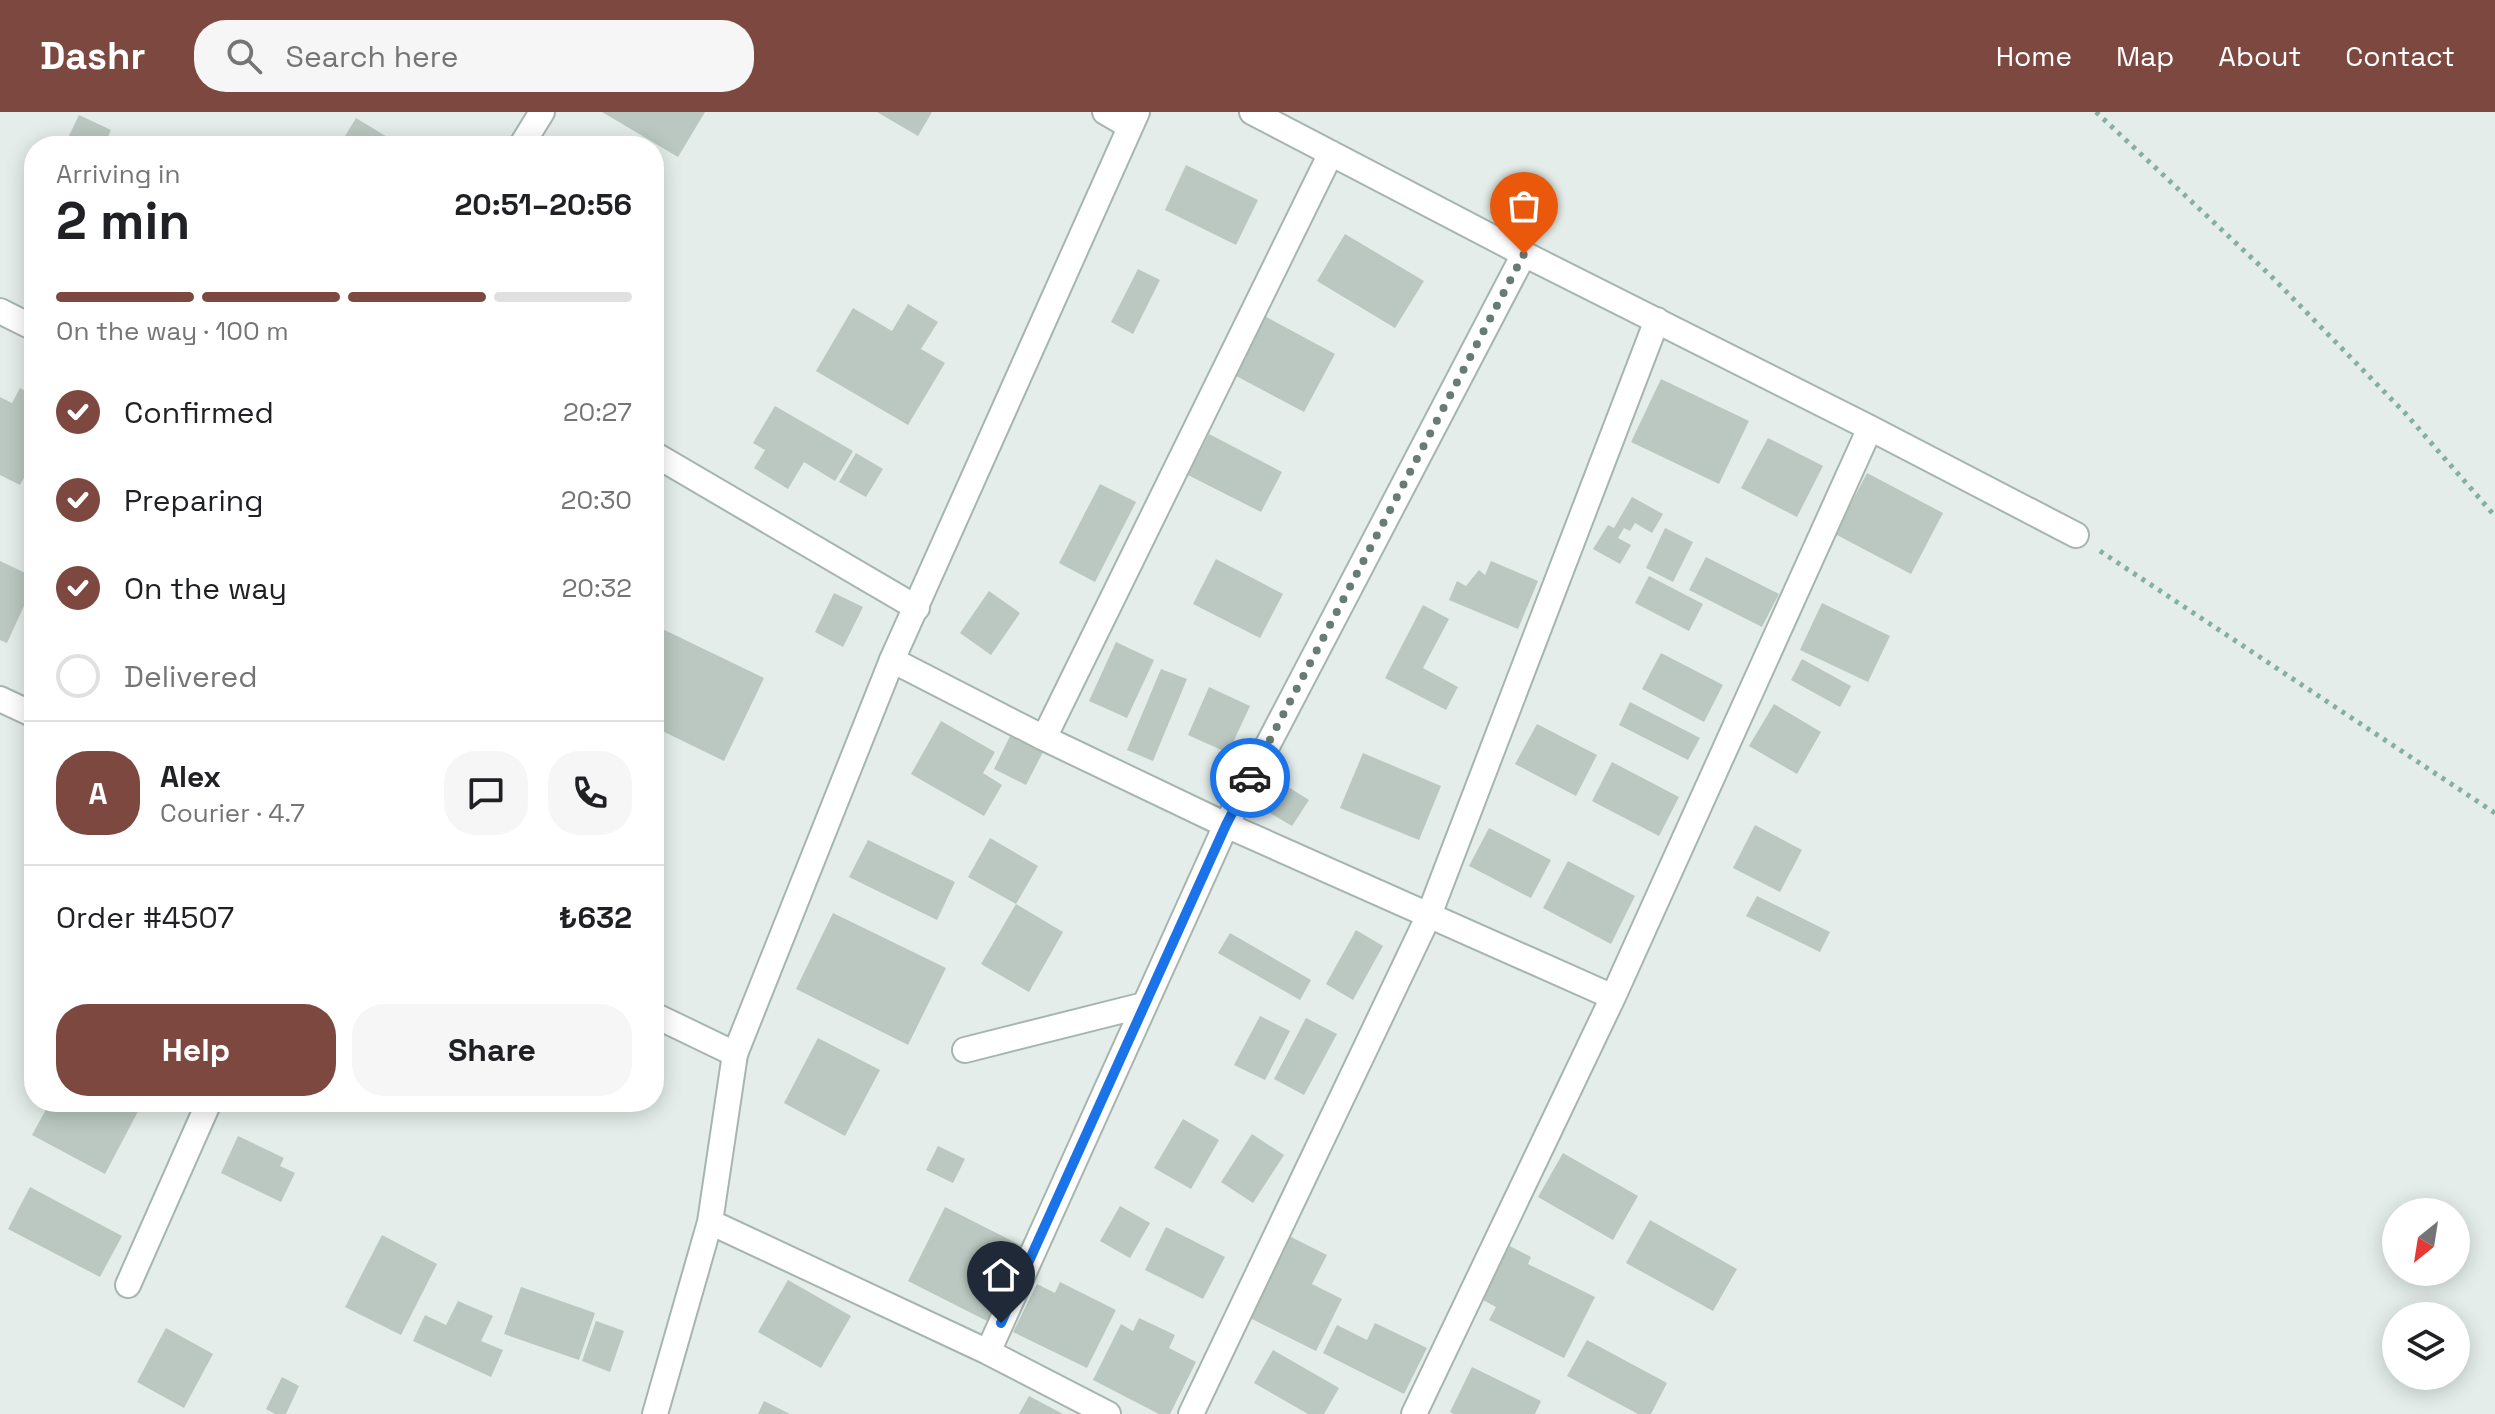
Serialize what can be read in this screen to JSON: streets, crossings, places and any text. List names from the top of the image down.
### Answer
{
  "north": "bottom left",
  "page": {
    "header": "Dashr",
    "search": "Search here",
    "nav": [
      "Home",
      "Map",
      "About",
      "Contact"
    ],
    "heading": ["2 min", "Arriving in", "20:51–20:56"],
    "panel": [
      "Alex",
      "Courier · 4.7",
      "Order #4507",
      "₺632"
    ],
    "bar": "On the way · 100 m",
    "list": [
      ["Confirmed", "20:27"],
      ["Preparing", "20:30"],
      ["On the way", "20:32"],
      "Delivered"
    ],
    "round": "A",
    "buttons": ["Help", "Share"]
  }
}
